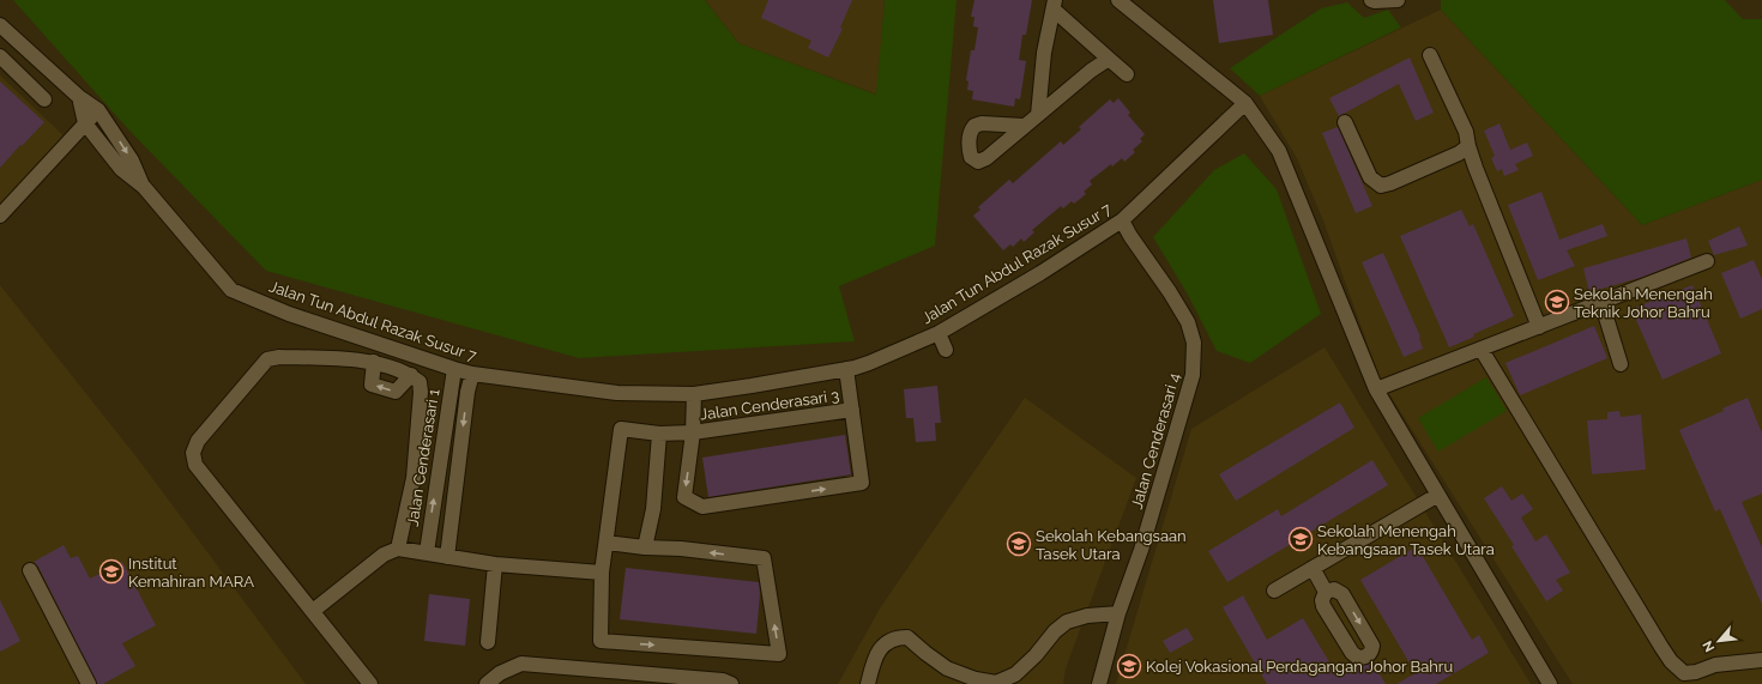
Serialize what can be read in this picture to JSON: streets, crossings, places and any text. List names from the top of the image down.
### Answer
{
  "streets": {
    "street": [
      "Jalan Tun Abdul Razak Susur 7",
      "Jalan Cenderasari 3",
      "Jalan Cenderasari 4",
      "Jalan Cenderasari 1"
    ]
  },
  "crossings": [
    ["Jalan Tun Abdul Razak Susur 7", "Jalan Cenderasari 4"],
    ["Jalan Tun Abdul Razak Susur 7", "Jalan Cenderasari 1"]
  ],
  "places": {
    "school or university": [
      "Sekolah Menengah Teknik Johor Bahru",
      "Sekolah Menengah Kebangsaan Tasek Utara",
      "Sekolah Kebangsaan Tasek Utara",
      "Institut Kemahiran MARA",
      "Kolej Vokasional Perdagangan Johor Bahru"
    ]
  },
  "north": "bottom left"
}
